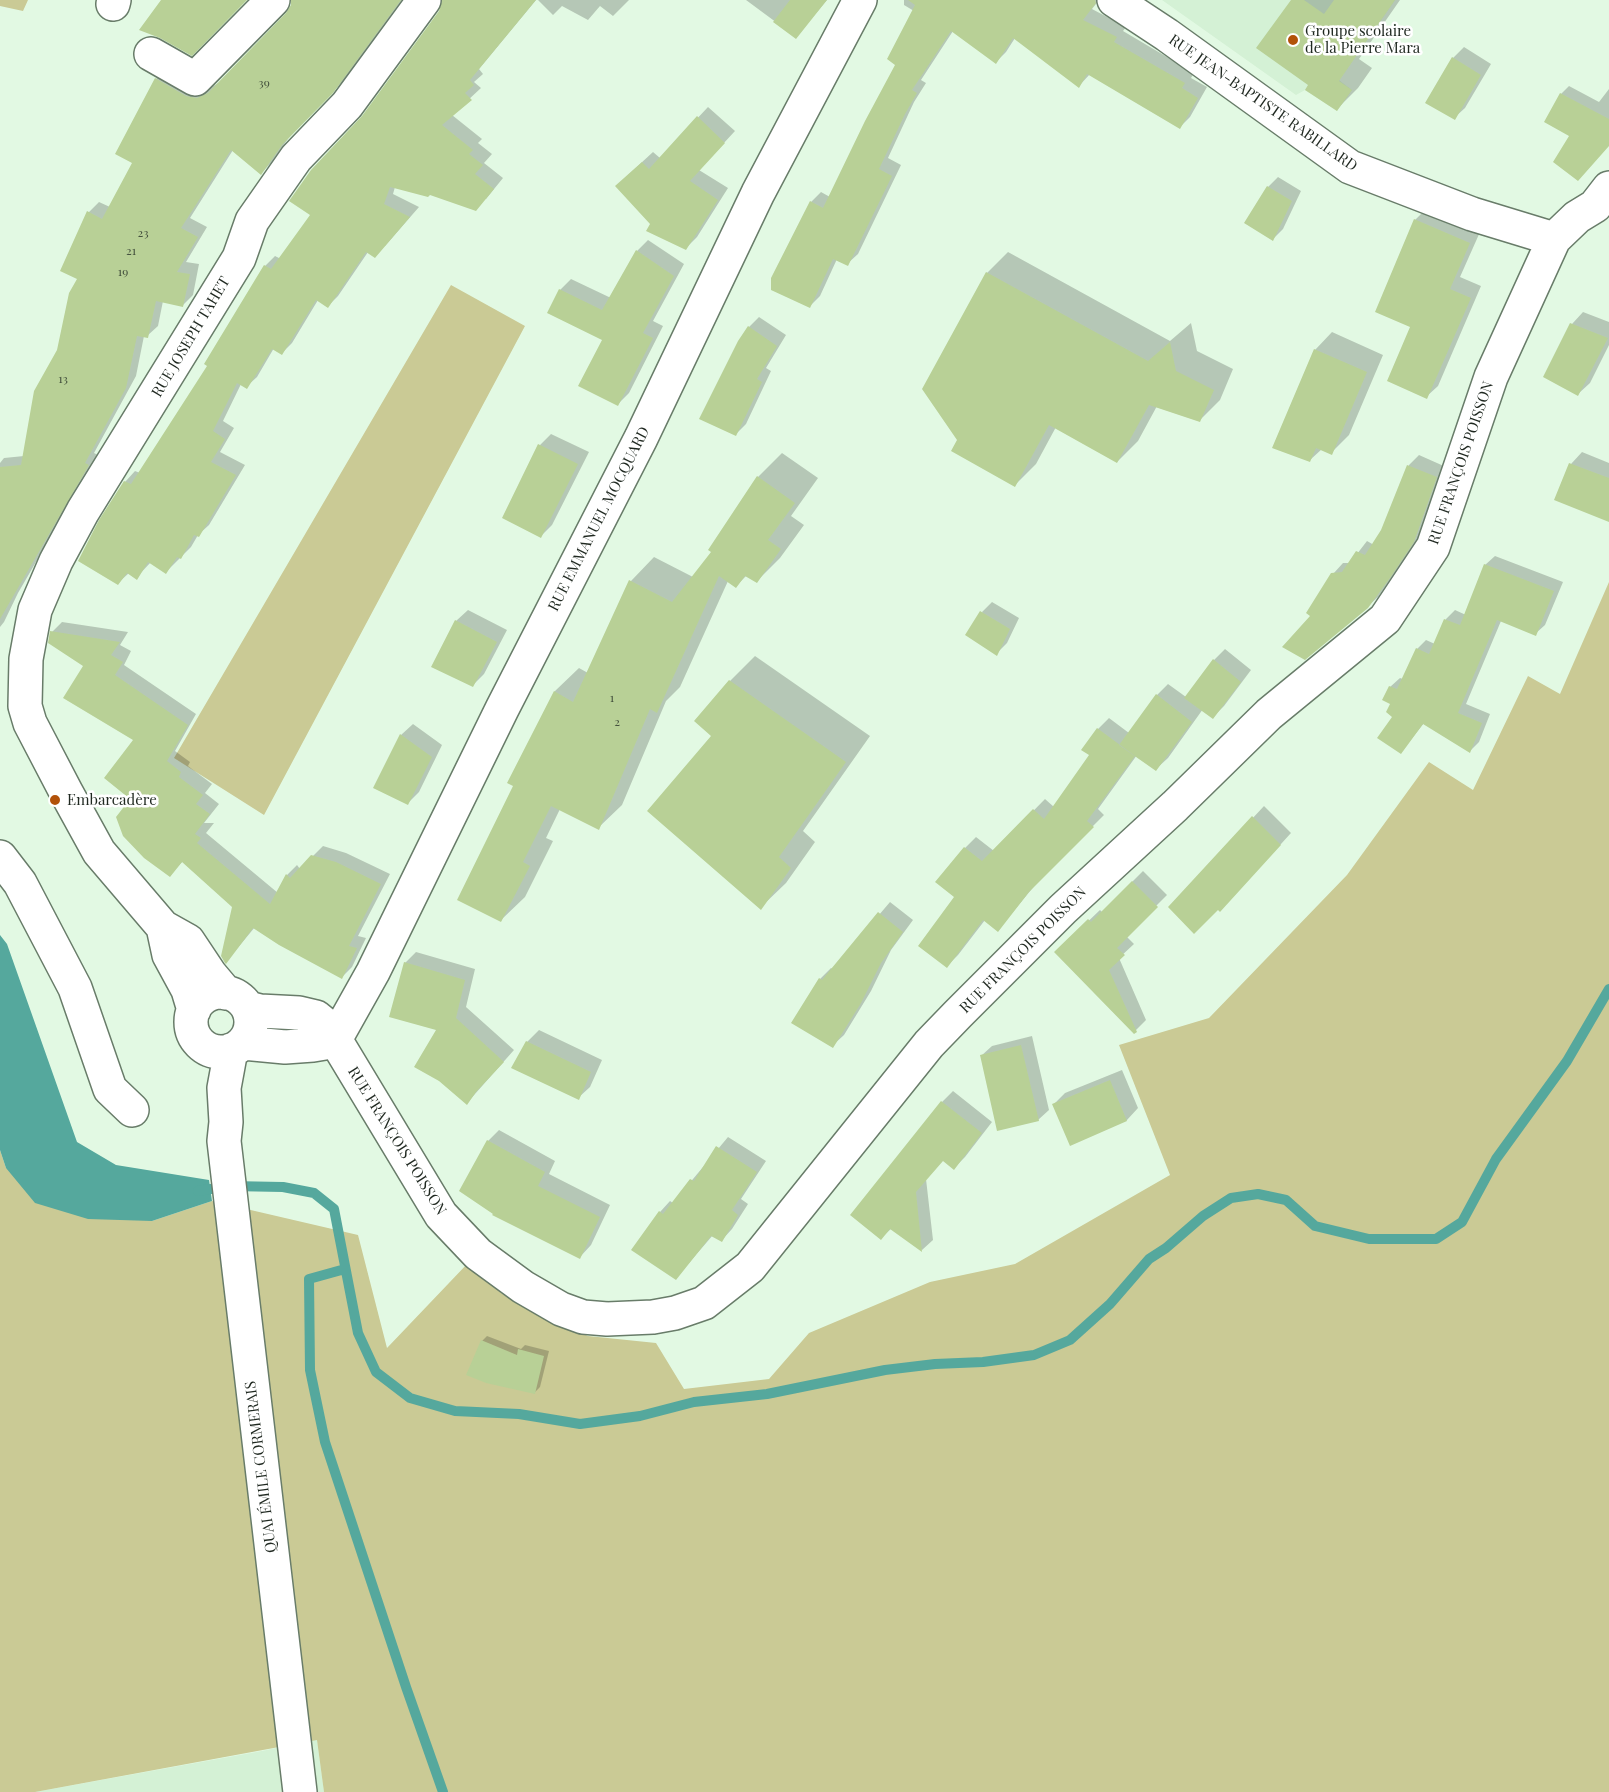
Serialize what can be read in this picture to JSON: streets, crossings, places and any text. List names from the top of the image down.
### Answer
{
  "streets": {
    "street": [
      "RUE JEAN-BAPTISTE RABILLARD",
      "RUE JOSEPH TAHET",
      "RUE FRANÇOIS POISSON",
      "RUE EMMANUEL MOCQUARD",
      "QUAI ÉMILE CORMERAIS"
    ]
  },
  "crossings": [
    ["RUE JEAN-BAPTISTE RABILLARD", "RUE FRANÇOIS POISSON"],
    ["RUE FRANÇOIS POISSON", "RUE EMMANUEL MOCQUARD"],
    ["RUE FRANÇOIS POISSON", "QUAI ÉMILE CORMERAIS"]
  ],
  "places": ["Groupe scolaire de la Pierre Mara", "Embarcadère"],
  "house_numbers": [
    "39",
    "23",
    "21",
    "19",
    "13",
    "1",
    "2"
  ]
}
